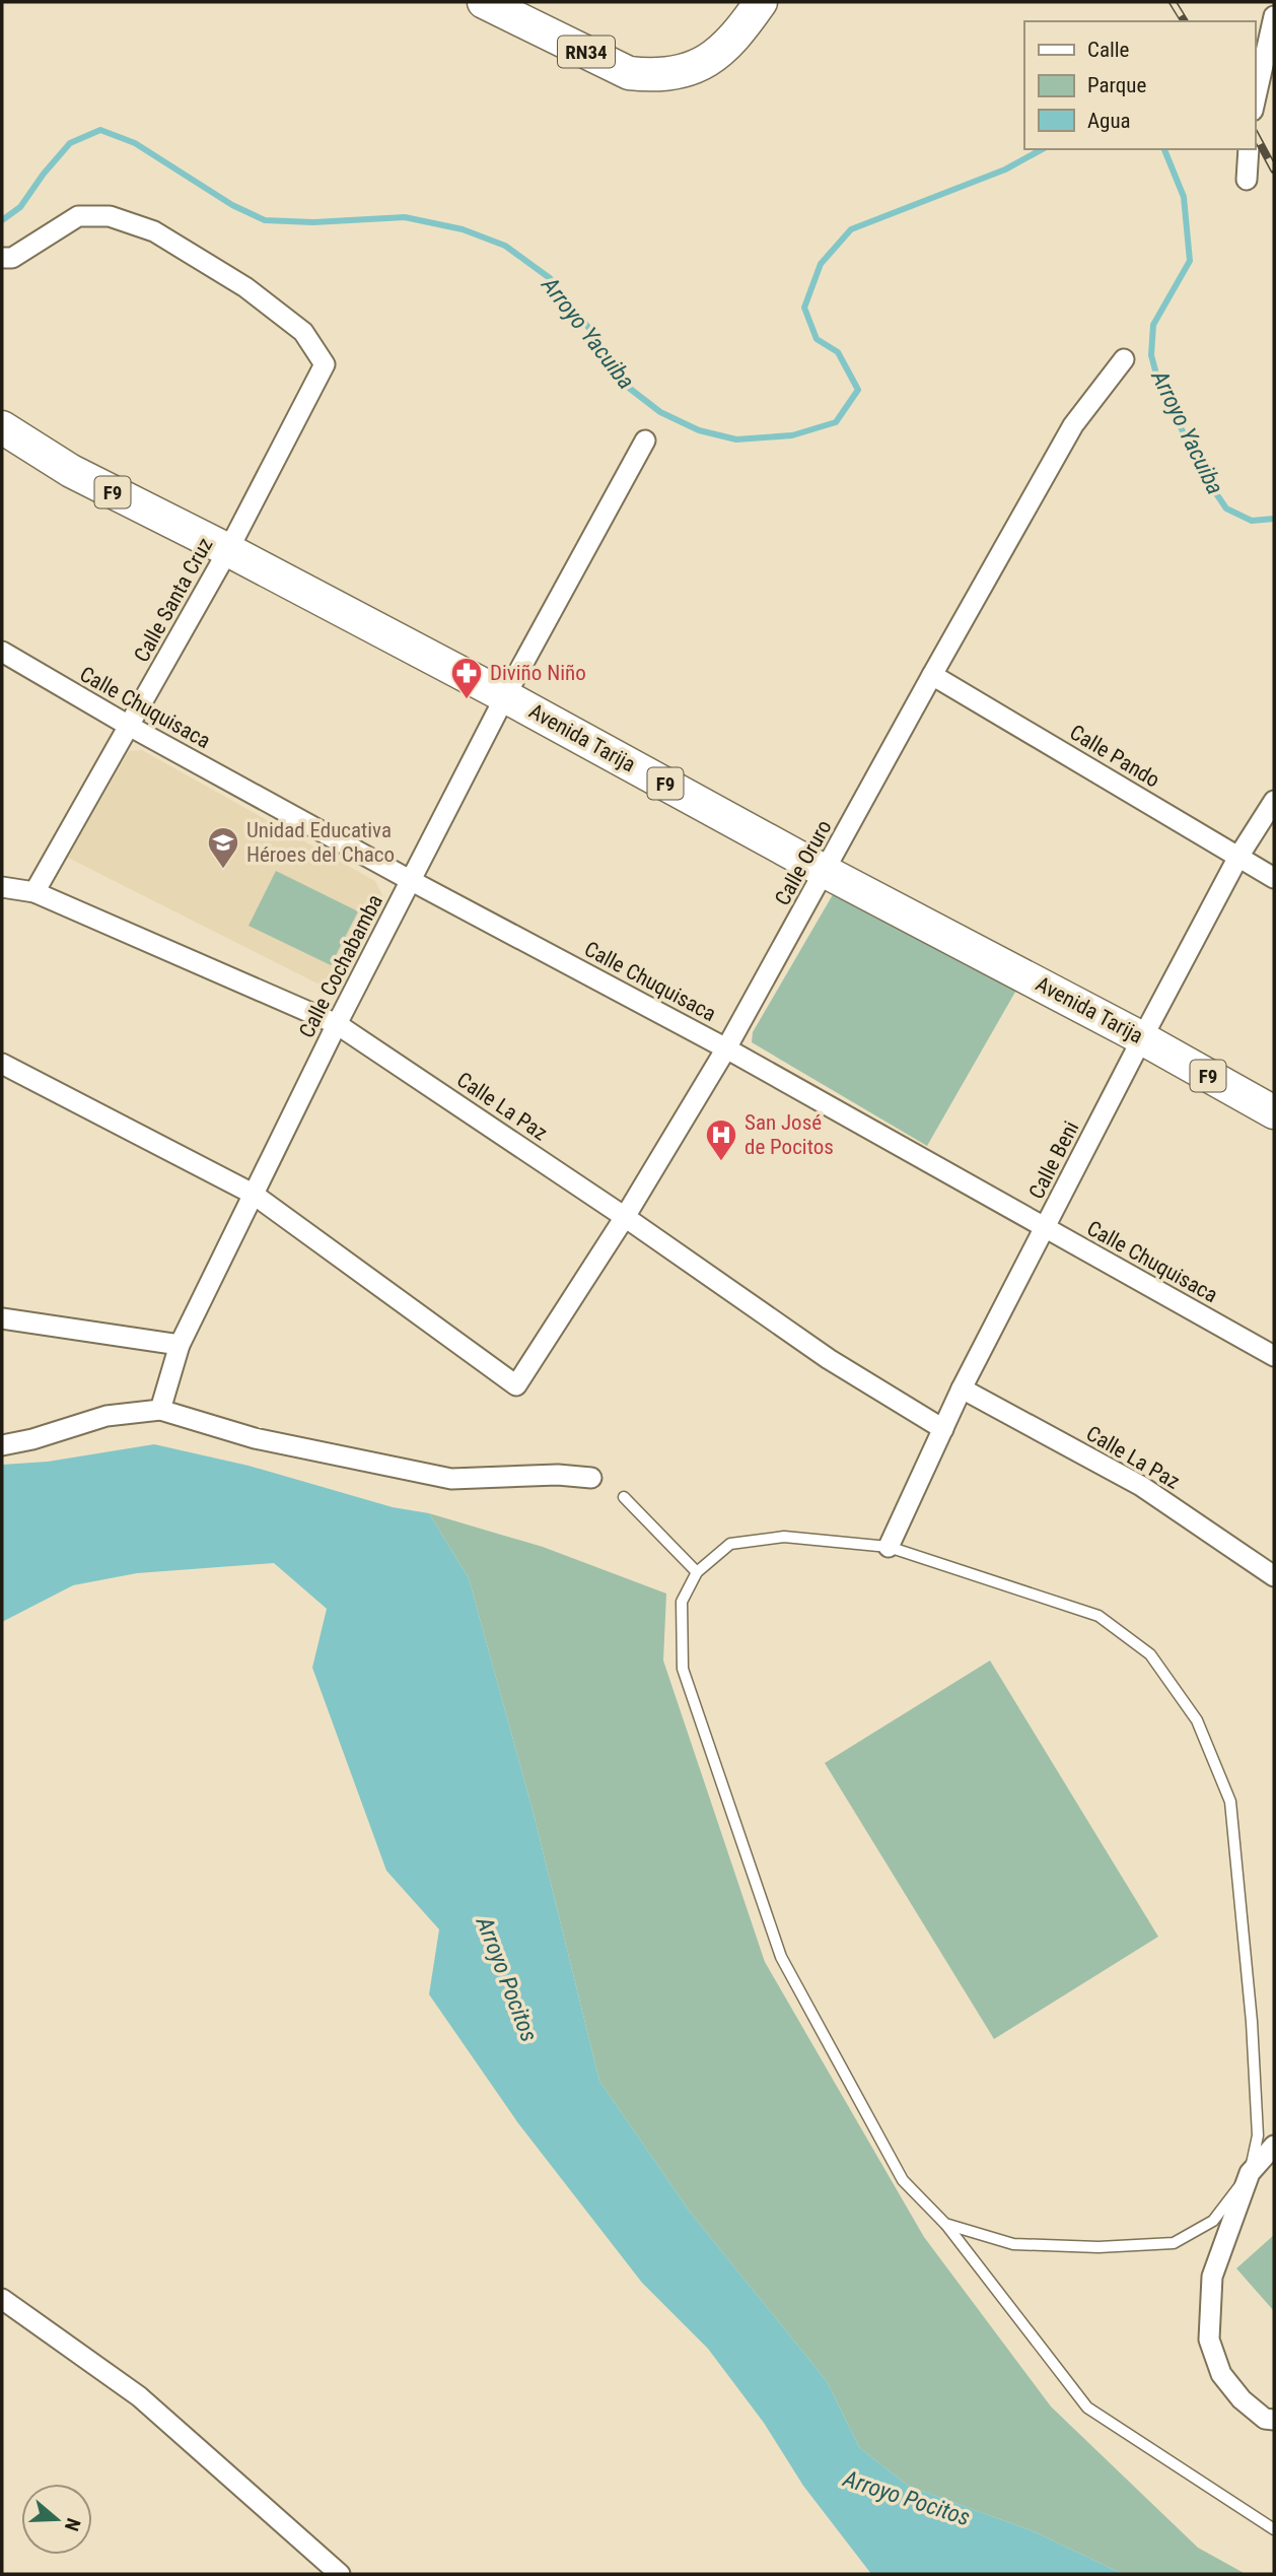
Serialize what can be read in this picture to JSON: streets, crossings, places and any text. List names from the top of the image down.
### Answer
{
  "streets": {
    "highway": ["RN34", "F9", "Avenida Tarija"],
    "street": [
      "Calle Santa Cruz",
      "Calle Chuquisaca",
      "Calle Pando",
      "Calle Oruro",
      "Calle Cochabamba",
      "Calle La Paz",
      "Calle Beni"
    ]
  },
  "crossings": [
    ["Calle Santa Cruz", "Calle Chuquisaca"],
    ["Calle Santa Cruz", "Avenida Tarija"],
    ["Calle Santa Cruz", "Calle La Paz"],
    ["Calle Chuquisaca", "Calle Oruro"],
    ["Calle Chuquisaca", "Calle Cochabamba"],
    ["Calle Chuquisaca", "Calle Beni"],
    ["Avenida Tarija", "Calle Oruro"],
    ["Avenida Tarija", "Calle Cochabamba"],
    ["Avenida Tarija", "Calle Beni"],
    ["Calle Pando", "Calle Oruro"],
    ["Calle Pando", "Calle Beni"],
    ["Calle Oruro", "Calle Cochabamba"],
    ["Calle Oruro", "Calle La Paz"],
    ["Calle Cochabamba", "Calle La Paz"],
    ["Calle La Paz", "Calle Beni"]
  ],
  "water": ["Arroyo Yacuiba", "Arroyo Pocitos"],
  "places": {
    "pharmacy": ["Diviño Niño"],
    "school or university": ["Unidad Educativa Héroes del Chaco"],
    "hospital": ["San José de Pocitos"]
  },
  "legend": ["Calle", "Parque", "Agua"],
  "north": "right"
}
